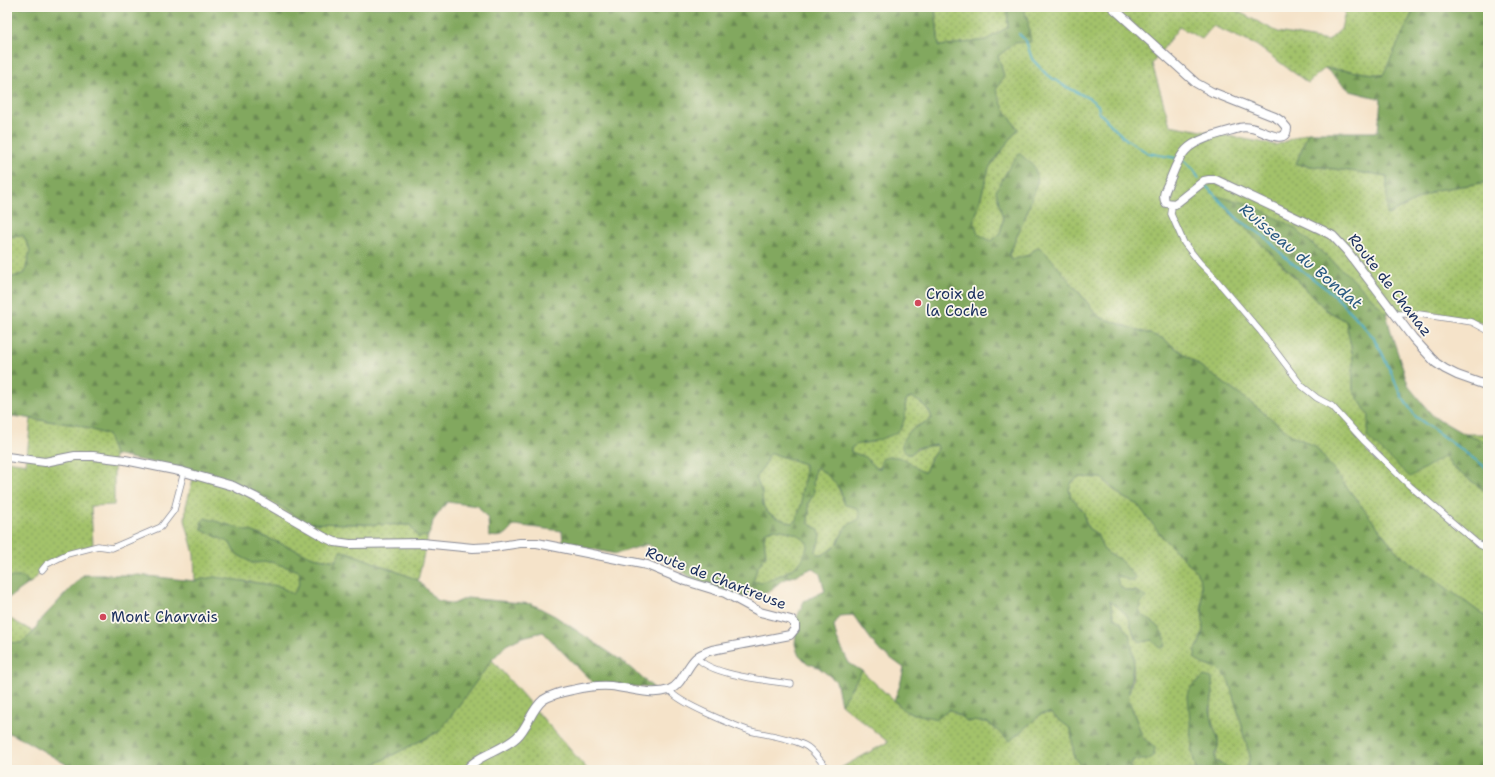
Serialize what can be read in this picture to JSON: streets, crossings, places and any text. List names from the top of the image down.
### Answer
{
  "streets": {
    "street": ["Route de Chanaz", "Route de Chartreuse"]
  },
  "water": ["Ruisseau du Bondat"],
  "places": ["Croix de la Coche", "Mont Charvais"]
}
